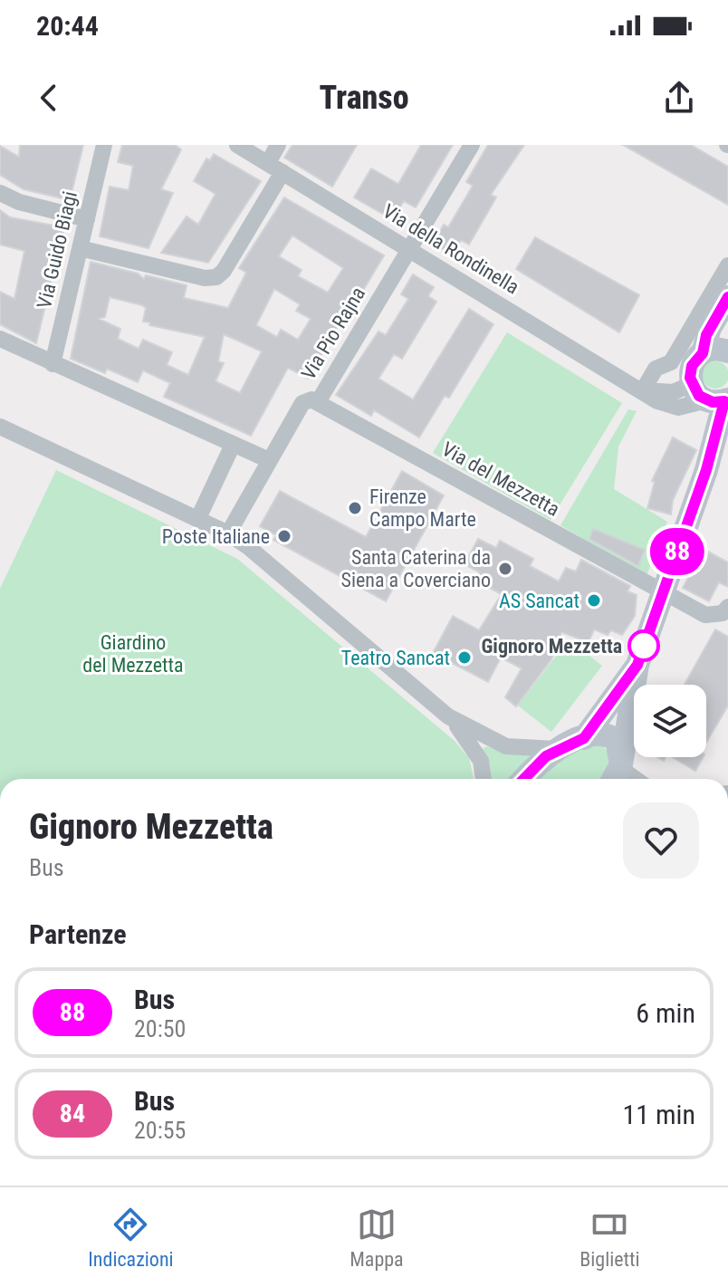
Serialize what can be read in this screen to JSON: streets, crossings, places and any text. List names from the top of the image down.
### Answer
{
  "streets": {
    "street": [
      "Via della Rondinella",
      "Via Guido Biagi",
      "Via Pio Rajna",
      "Via del Mezzetta"
    ]
  },
  "crossings": [
    ["Via della Rondinella", "Via Pio Rajna"],
    ["Via Pio Rajna", "Via del Mezzetta"]
  ],
  "parks": ["Giardino del Mezzetta"],
  "places": [
    "Firenze Campo Marte",
    "Poste Italiane",
    "Santa Caterina da Siena a Coverciano",
    "AS Sancat",
    "Gignoro Mezzetta",
    "Teatro Sancat"
  ],
  "lines": ["bus line 88"],
  "page": {
    "status": "20:44",
    "header": "Transo",
    "on_map": "88",
    "heading": [
      ["Gignoro Mezzetta", "Bus"],
      "Partenze"
    ],
    "list": [
      {
        "mark": "88",
        "name": "Bus",
        "note": "20:50",
        "value": "6 min"
      },
      {
        "mark": "84",
        "name": "Bus",
        "note": "20:55",
        "value": "11 min"
      }
    ],
    "tabs": ["Indicazioni", "Mappa", "Biglietti"]
  }
}
